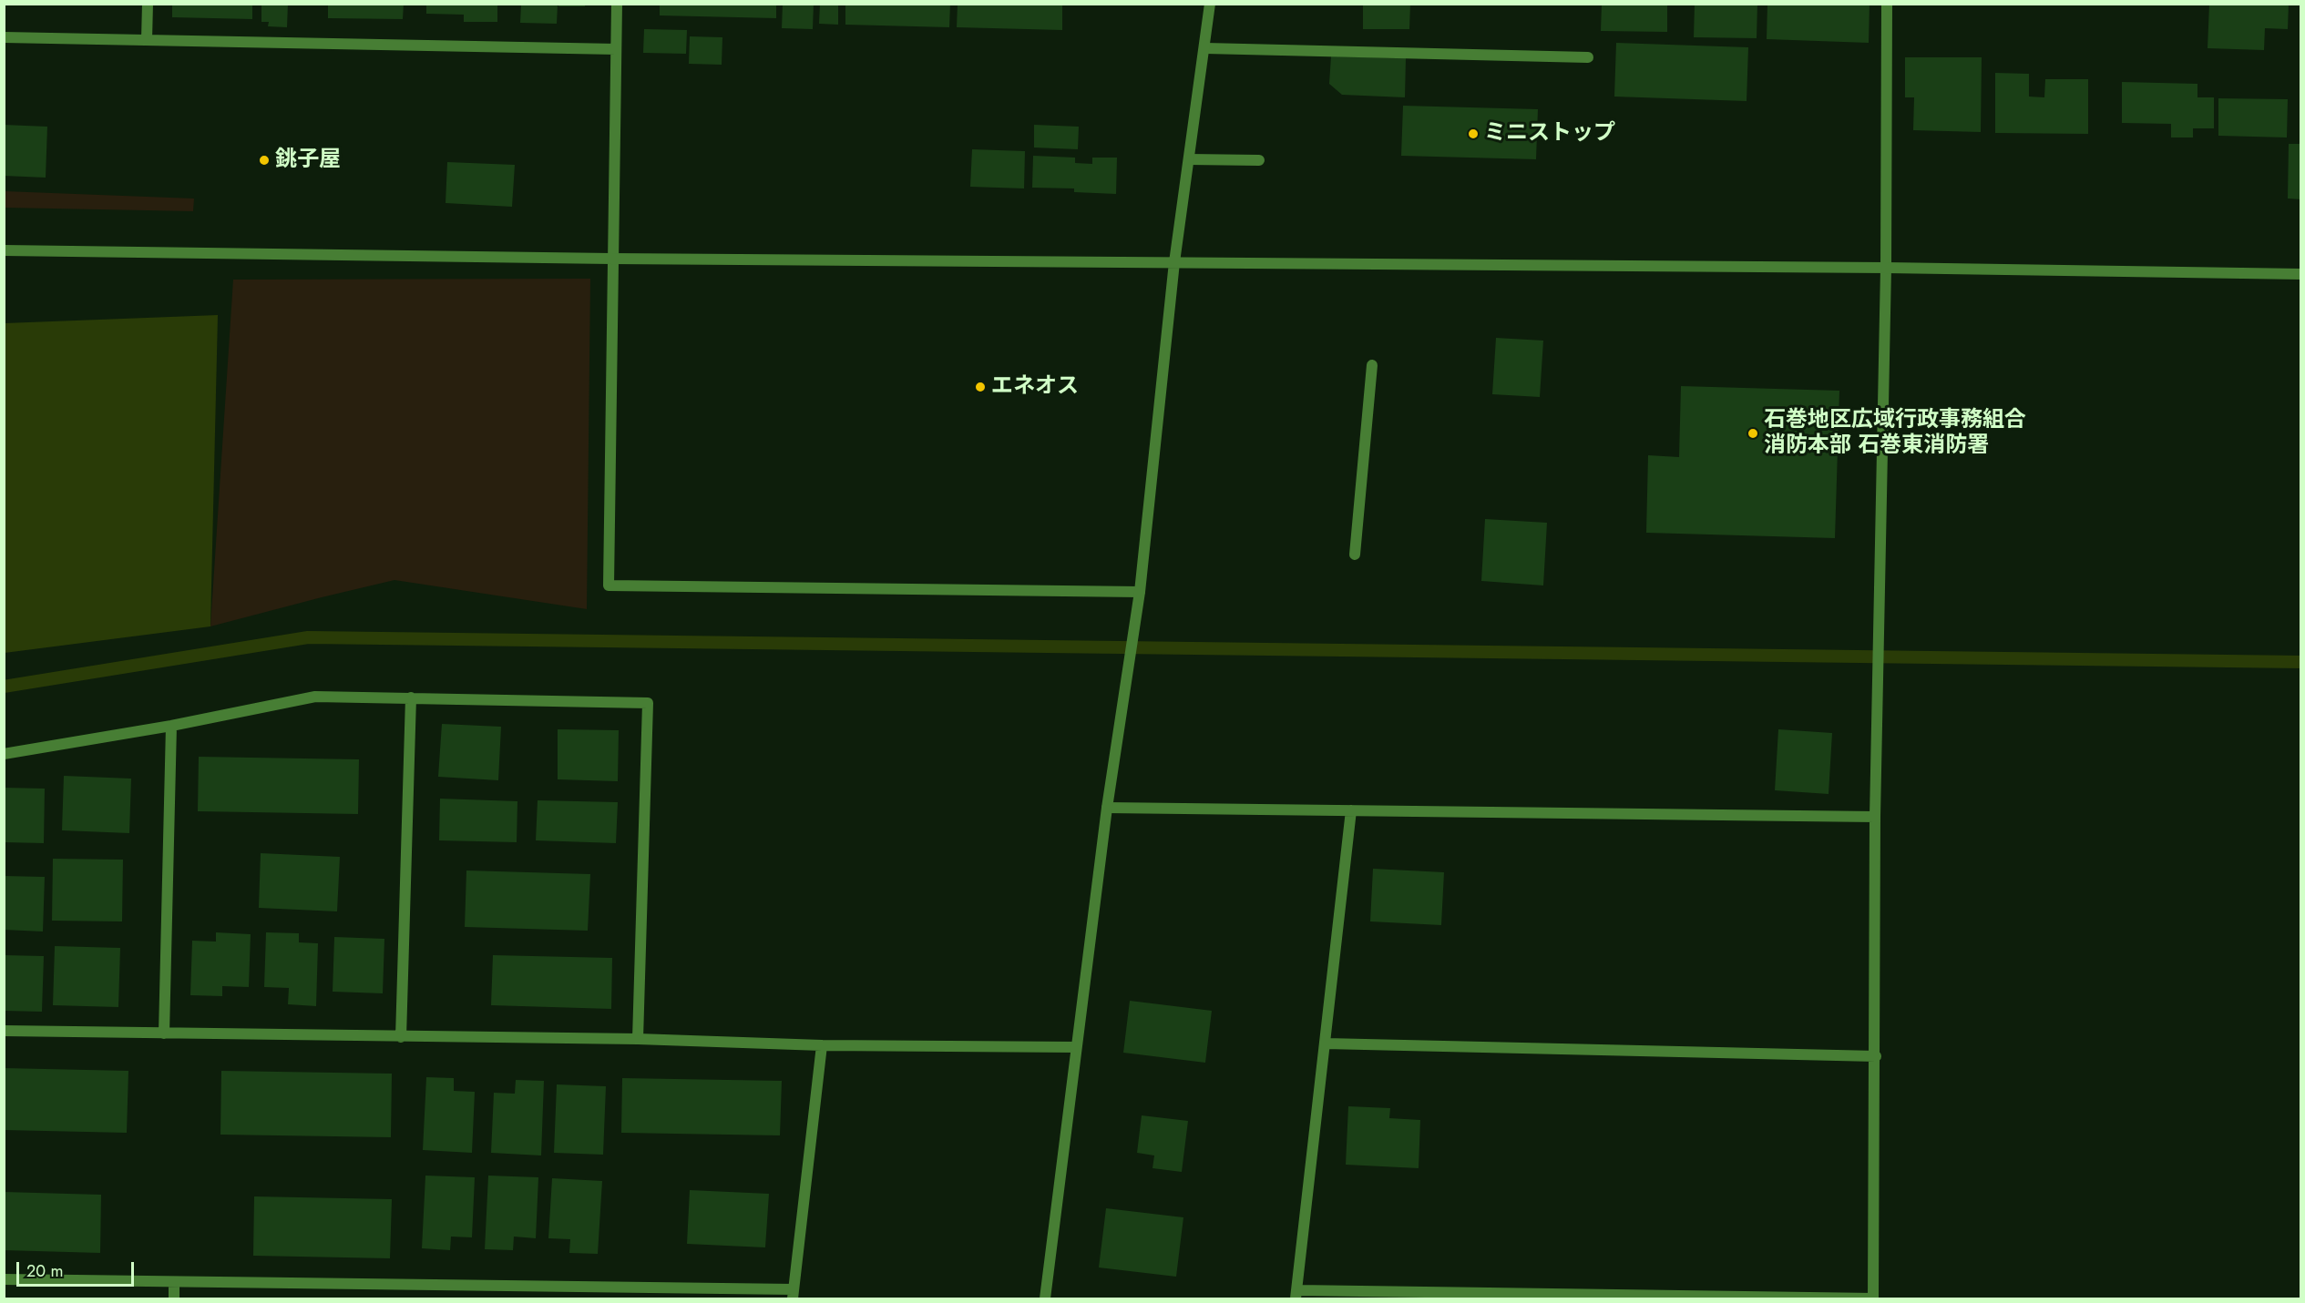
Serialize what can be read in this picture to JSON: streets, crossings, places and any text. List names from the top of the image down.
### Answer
{
  "places": [
    "ミニストップ",
    "銚子屋",
    "エネオス",
    "石巻地区広域行政事務組合 消防本部 石巻東消防署"
  ],
  "scale_bar": "20 m"
}
